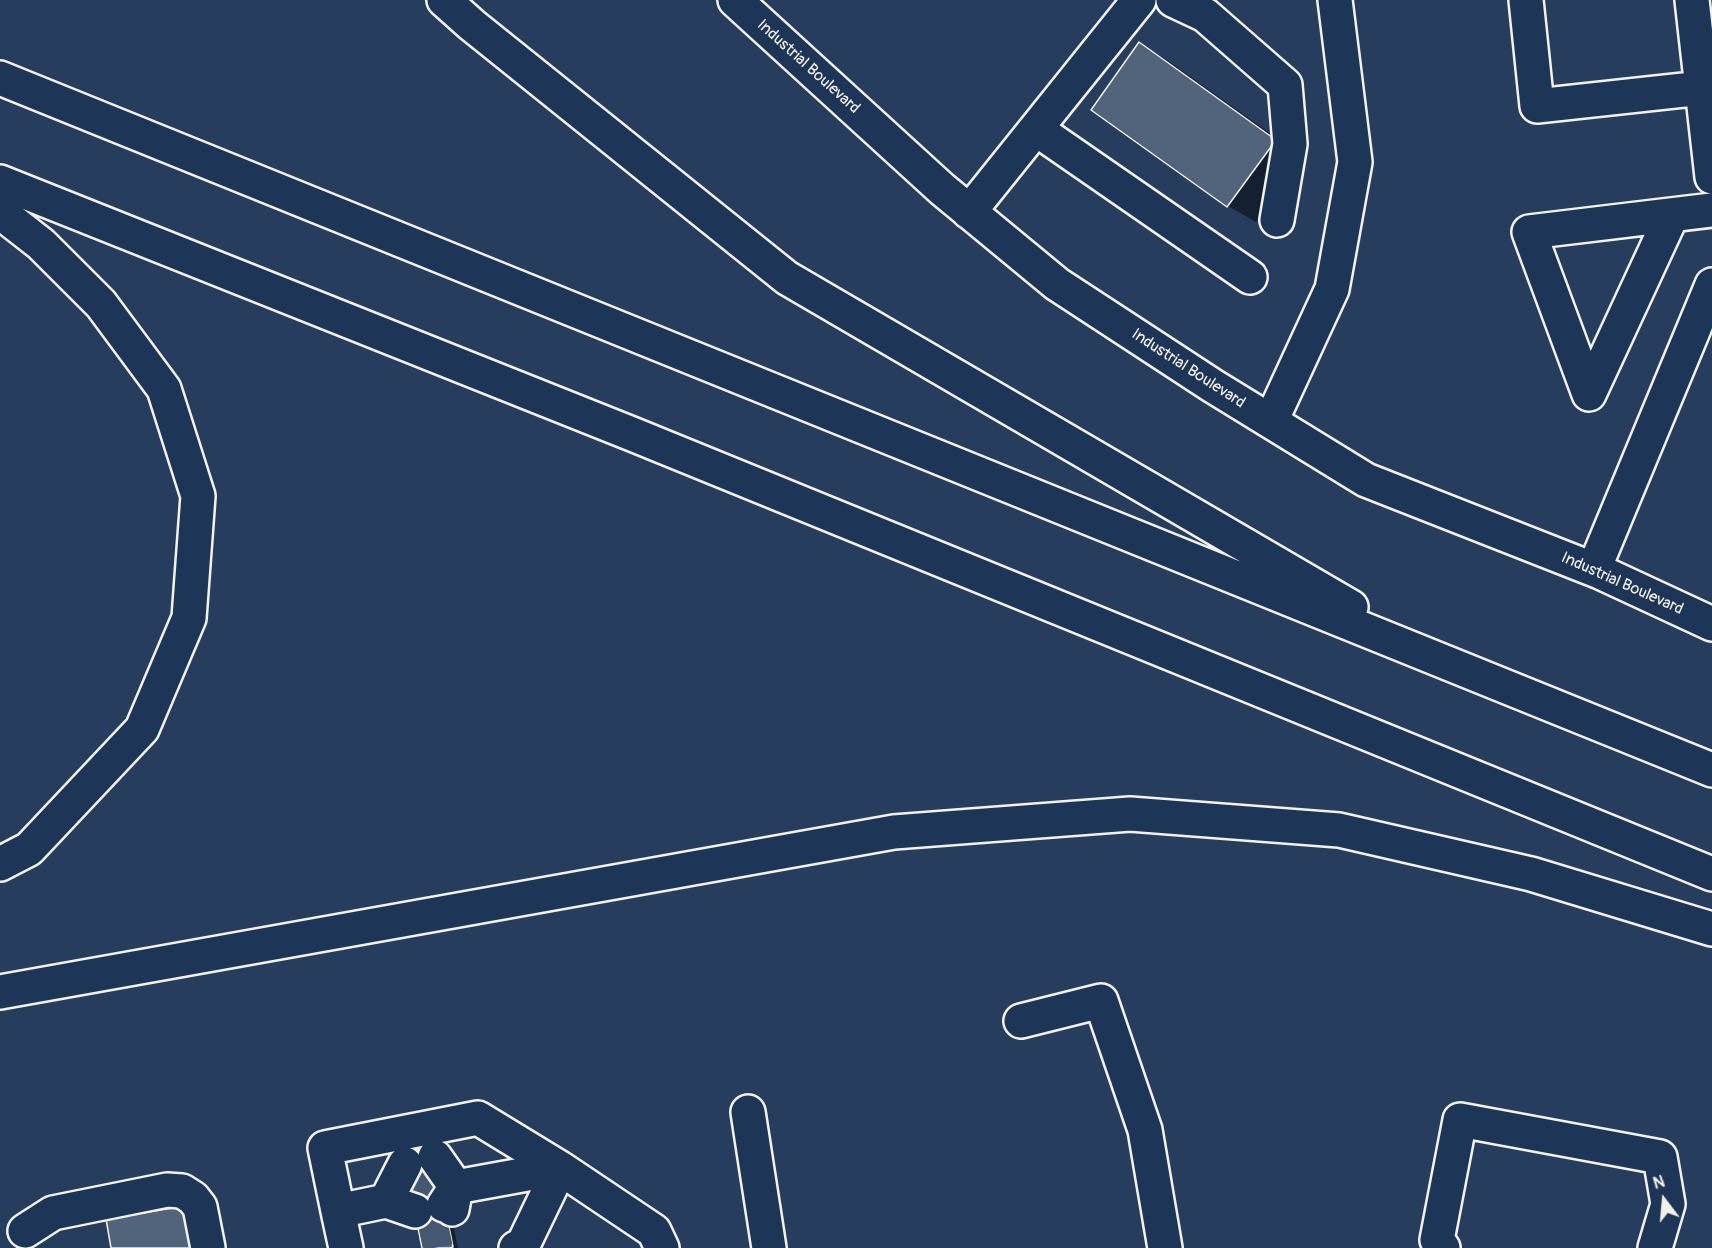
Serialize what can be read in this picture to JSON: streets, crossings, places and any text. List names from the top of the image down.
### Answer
{
  "streets": {
    "main road": ["Industrial Boulevard"]
  },
  "north": "top"
}
